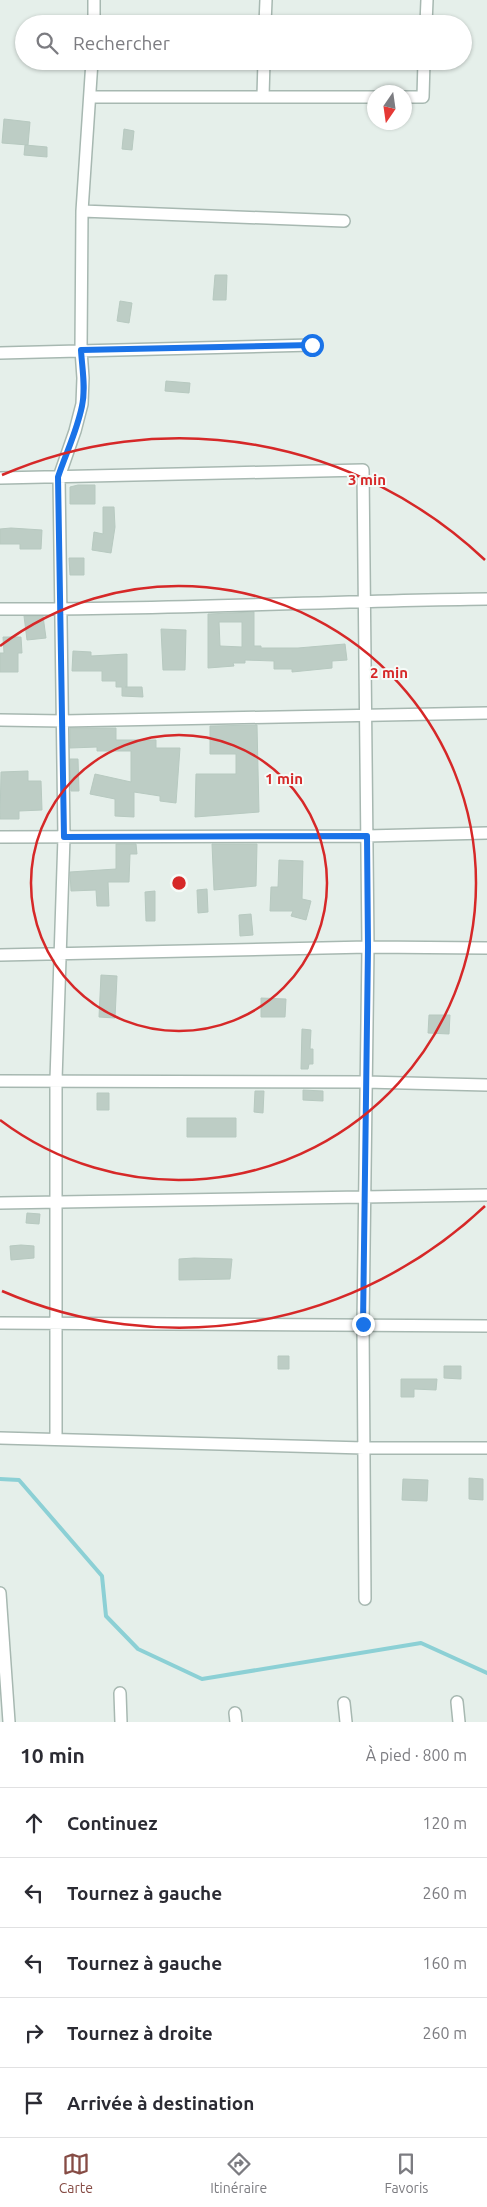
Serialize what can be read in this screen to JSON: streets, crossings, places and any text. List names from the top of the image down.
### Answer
{
  "north": "bottom",
  "page": {
    "search": "Rechercher",
    "heading": ["10 min", "À pied · 800 m"],
    "list": [
      ["Continuez", "120 m"],
      ["Tournez à gauche", "260 m"],
      ["Tournez à gauche", "160 m"],
      ["Tournez à droite", "260 m"],
      "Arrivée à destination"
    ],
    "nav": ["Carte", "Itinéraire", "Favoris"]
  },
  "rings": ["3 min", "2 min", "1 min"]
}
